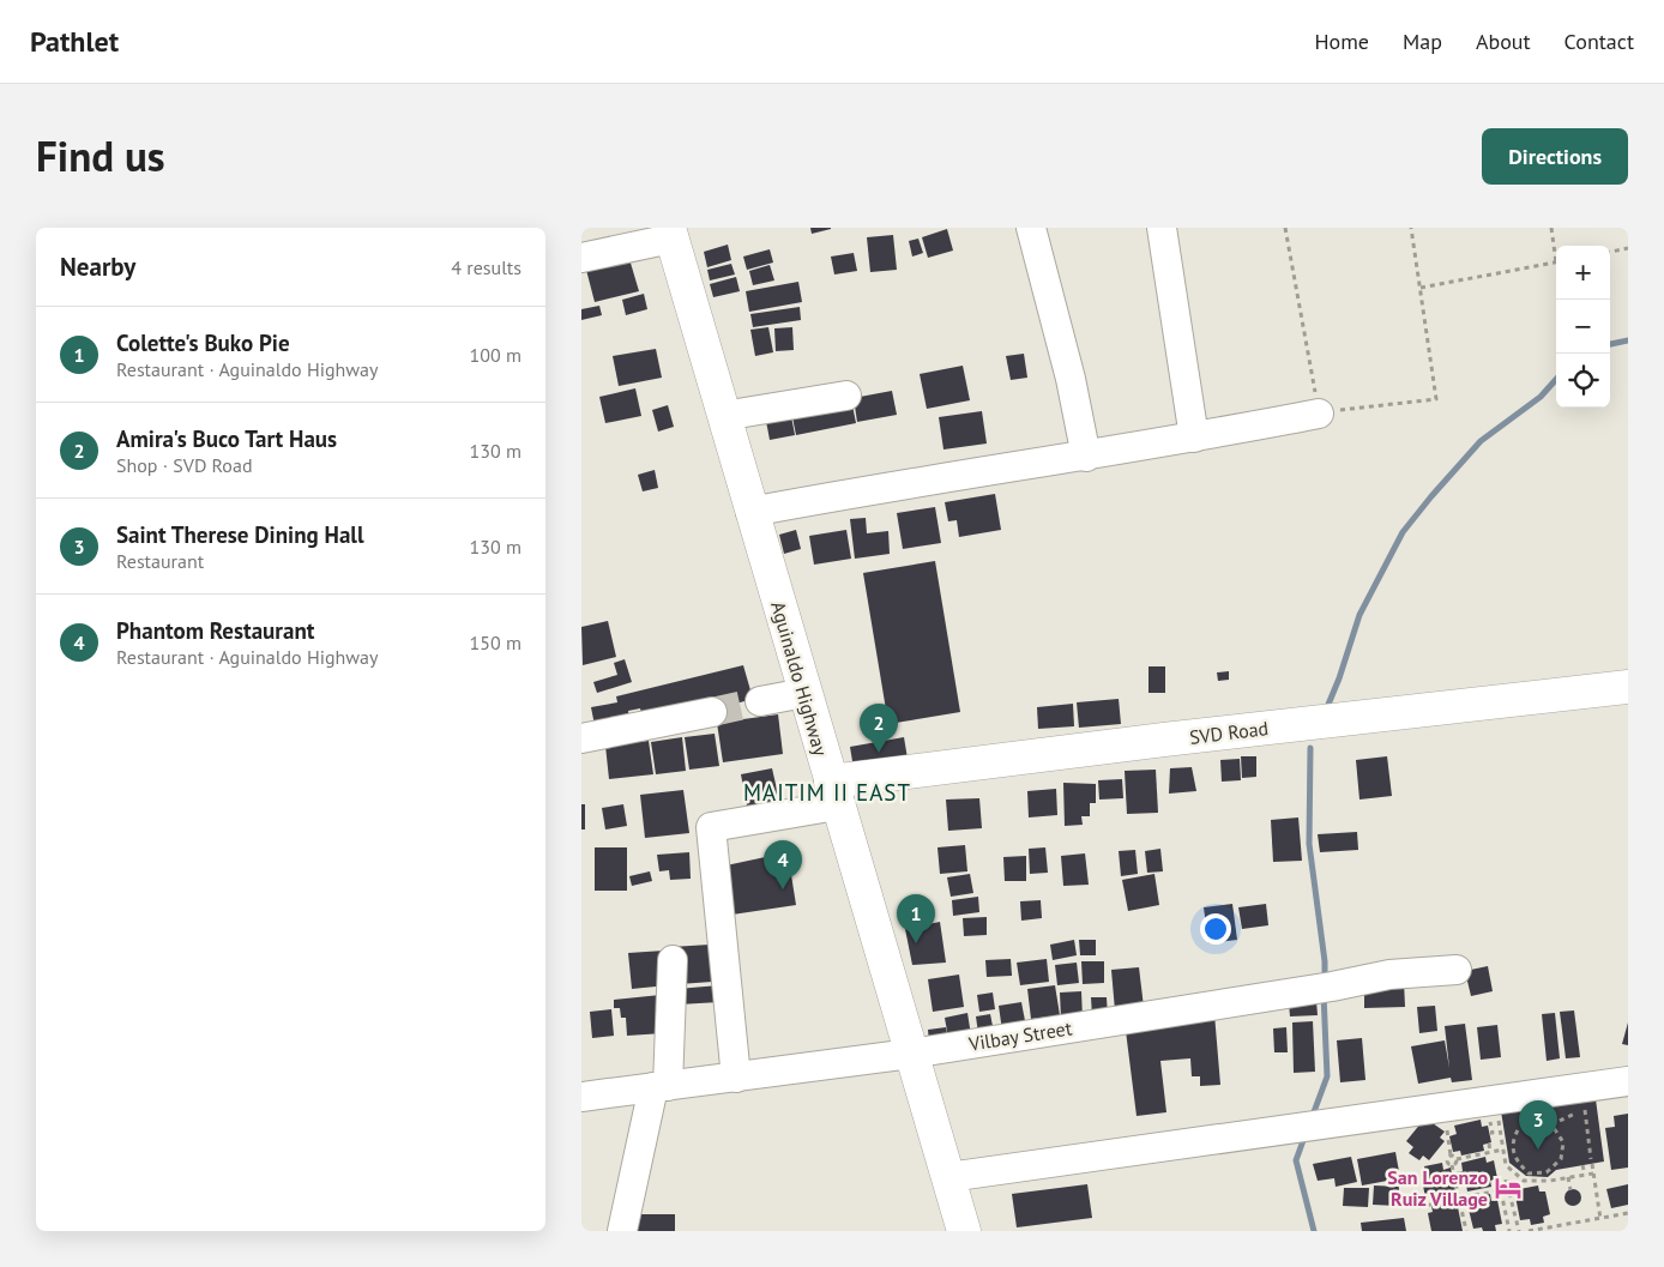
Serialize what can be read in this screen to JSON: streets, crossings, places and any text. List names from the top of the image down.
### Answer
{
  "streets": {
    "main road": ["Aguinaldo Highway", "SVD Road"],
    "street": ["Vilbay Street"]
  },
  "crossings": [
    ["Aguinaldo Highway", "SVD Road"],
    ["Aguinaldo Highway", "Vilbay Street"]
  ],
  "districts": ["MAITIM II EAST"],
  "places": {
    "hotel": ["San Lorenzo Ruiz Village"]
  },
  "page": {
    "header": "Pathlet",
    "nav": [
      "Home",
      "Map",
      "About",
      "Contact"
    ],
    "title": "Find us",
    "buttons": "Directions",
    "heading": ["Nearby", "4 results"],
    "map_buttons": ["+", "−"],
    "list": [
      {
        "mark": "1",
        "name": "Colette's Buko Pie",
        "note": "Restaurant · Aguinaldo Highway",
        "value": "100 m"
      },
      {
        "mark": "2",
        "name": "Amira's Buco Tart Haus",
        "note": "Shop · SVD Road",
        "value": "130 m"
      },
      {
        "mark": "3",
        "name": "Saint Therese Dining Hall",
        "note": "Restaurant",
        "value": "130 m"
      },
      {
        "mark": "4",
        "name": "Phantom Restaurant",
        "note": "Restaurant · Aguinaldo Highway",
        "value": "150 m"
      }
    ],
    "pins": [
      "2",
      "4",
      "1",
      "3"
    ]
  }
}
